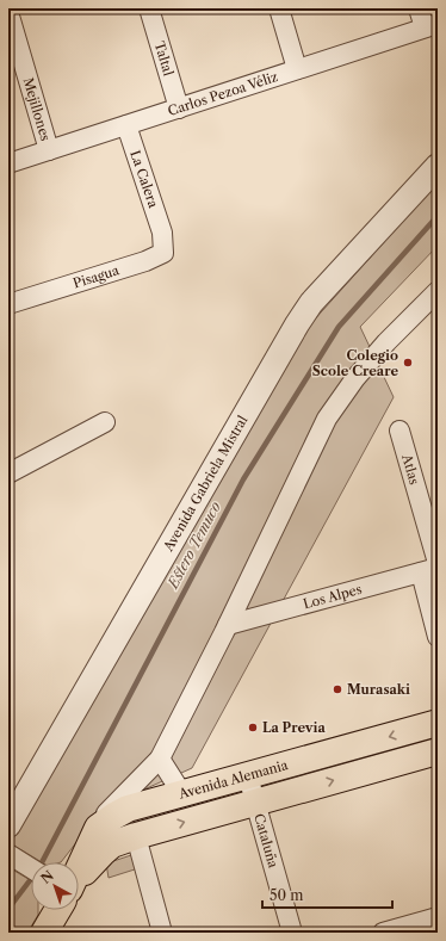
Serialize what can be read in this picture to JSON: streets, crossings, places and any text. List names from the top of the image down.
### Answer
{
  "streets": {
    "main road": ["Avenida Alemania"],
    "street": [
      "Taltal",
      "Carlos Pezoa Véliz",
      "Mejillones",
      "La Calera",
      "Pisagua",
      "Atlas",
      "Avenida Gabriela Mistral",
      "Los Alpes",
      "Cataluña"
    ]
  },
  "crossings": [
    ["Taltal", "Carlos Pezoa Véliz"],
    ["Carlos Pezoa Véliz", "Mejillones"],
    ["Carlos Pezoa Véliz", "La Calera"],
    ["La Calera", "Pisagua"],
    ["Avenida Alemania", "Cataluña"]
  ],
  "water": ["Estero Temuco"],
  "places": ["Colegio Scole Creare", "Murasaki", "La Previa"],
  "scale_bar": "50 m",
  "north": "top left"
}
